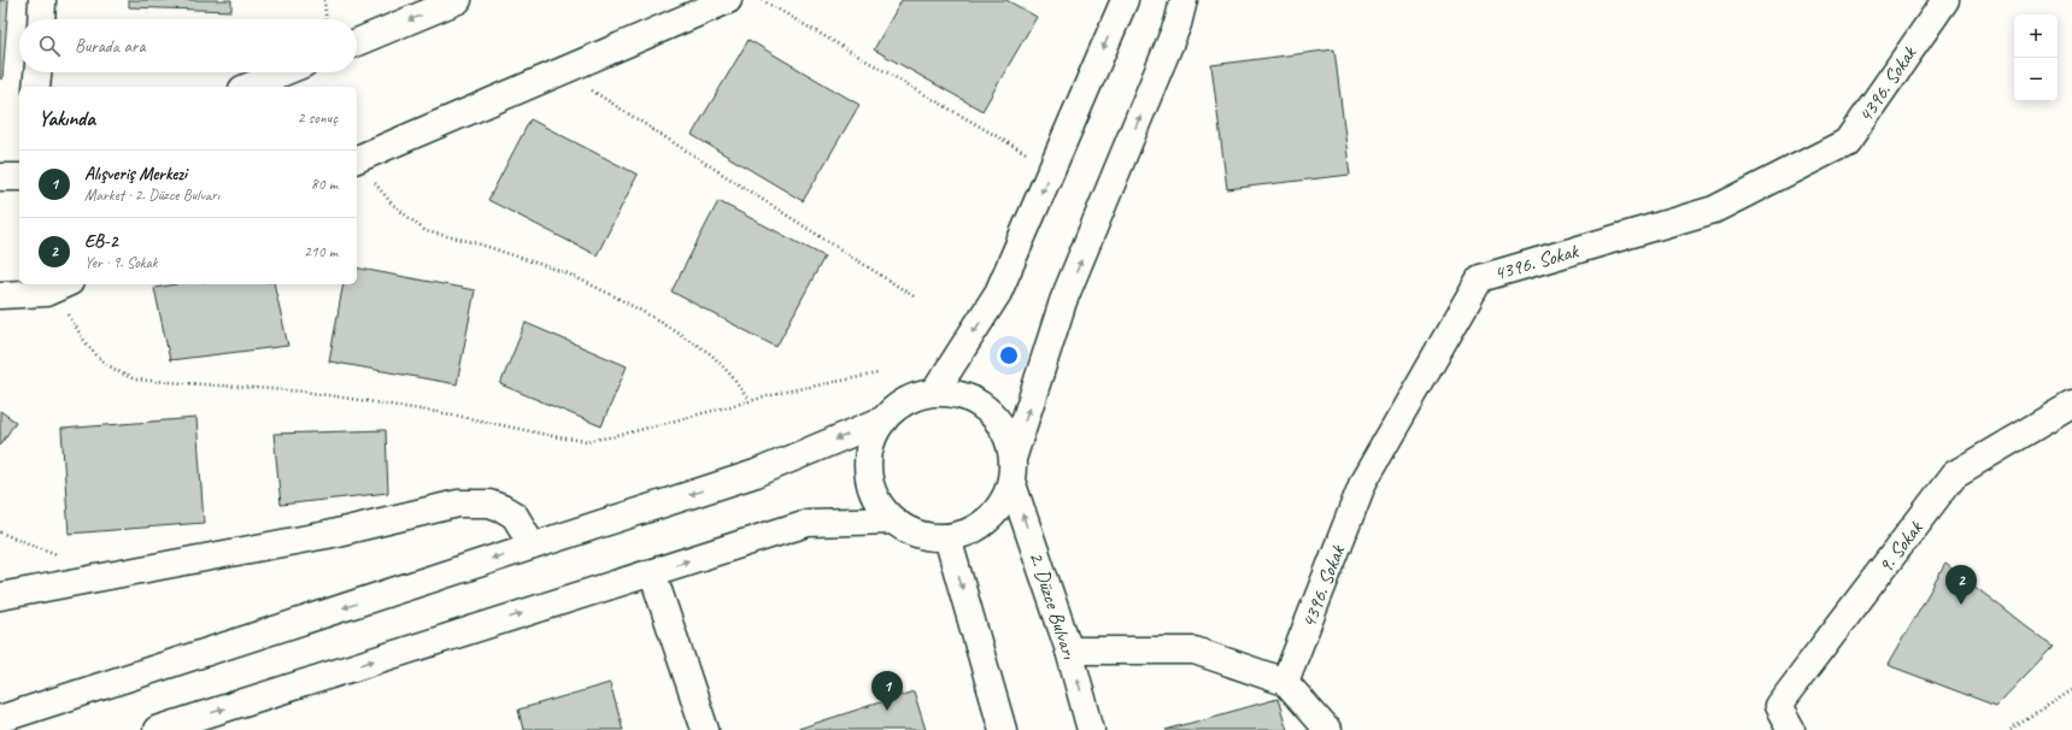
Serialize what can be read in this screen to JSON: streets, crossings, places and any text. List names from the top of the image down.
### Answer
{
  "streets": {
    "main road": ["4396. Sokak", "9. Sokak", "2. Düzce Bulvarı"]
  },
  "page": {
    "map_buttons": ["+", "−"],
    "search": "Burada ara",
    "heading": ["Yakında", "2 sonuç"],
    "list": [
      {
        "mark": "1",
        "name": "Alışveriş Merkezi",
        "note": "Market · 2. Düzce Bulvarı",
        "value": "80 m"
      },
      {
        "mark": "2",
        "name": "EB-2",
        "note": "Yer · 9. Sokak",
        "value": "210 m"
      }
    ],
    "pins": ["2", "1"]
  }
}
